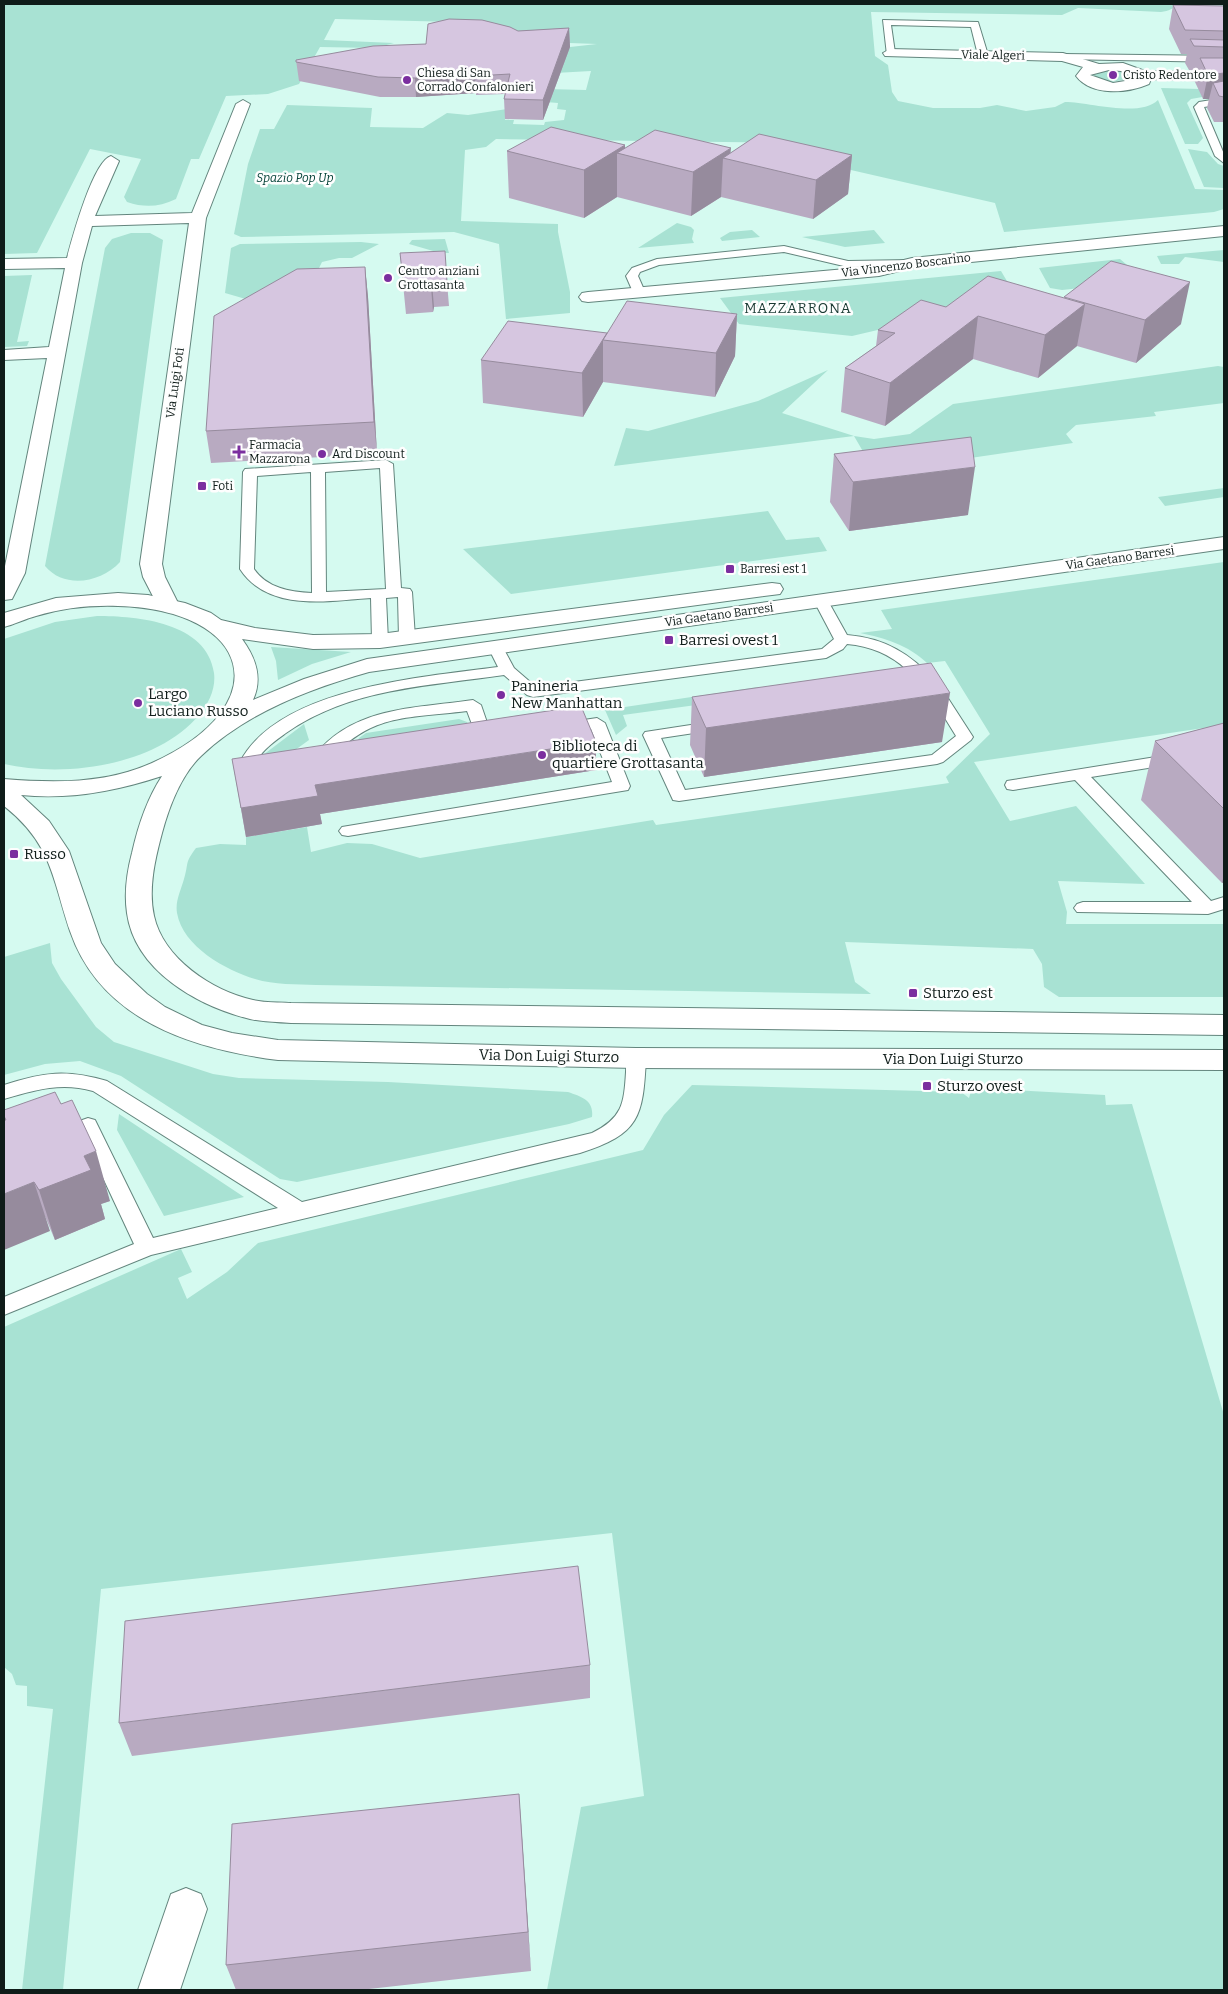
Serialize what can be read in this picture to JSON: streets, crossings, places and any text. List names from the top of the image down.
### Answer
{
  "streets": {
    "street": [
      "Viale Algeri",
      "Via Vincenzo Boscarino",
      "Via Luigi Foti",
      "Via Gaetano Barresi",
      "Via Don Luigi Sturzo"
    ]
  },
  "districts": ["MAZZARRONA"],
  "parks": ["Spazio Pop Up"],
  "places": {
    "other": [
      "Cristo Redentore",
      "Chiesa di San Corrado Confalonieri",
      "Centro anziani Grottasanta",
      "Ard Discount",
      "Panineria New Manhattan",
      "Largo Luciano Russo",
      "Biblioteca di quartiere Grottasanta"
    ],
    "health": ["Farmacia Mazzarona"],
    "transit": [
      "Foti",
      "Barresi est 1",
      "Barresi ovest 1",
      "Russo",
      "Sturzo est",
      "Sturzo ovest"
    ]
  }
}
